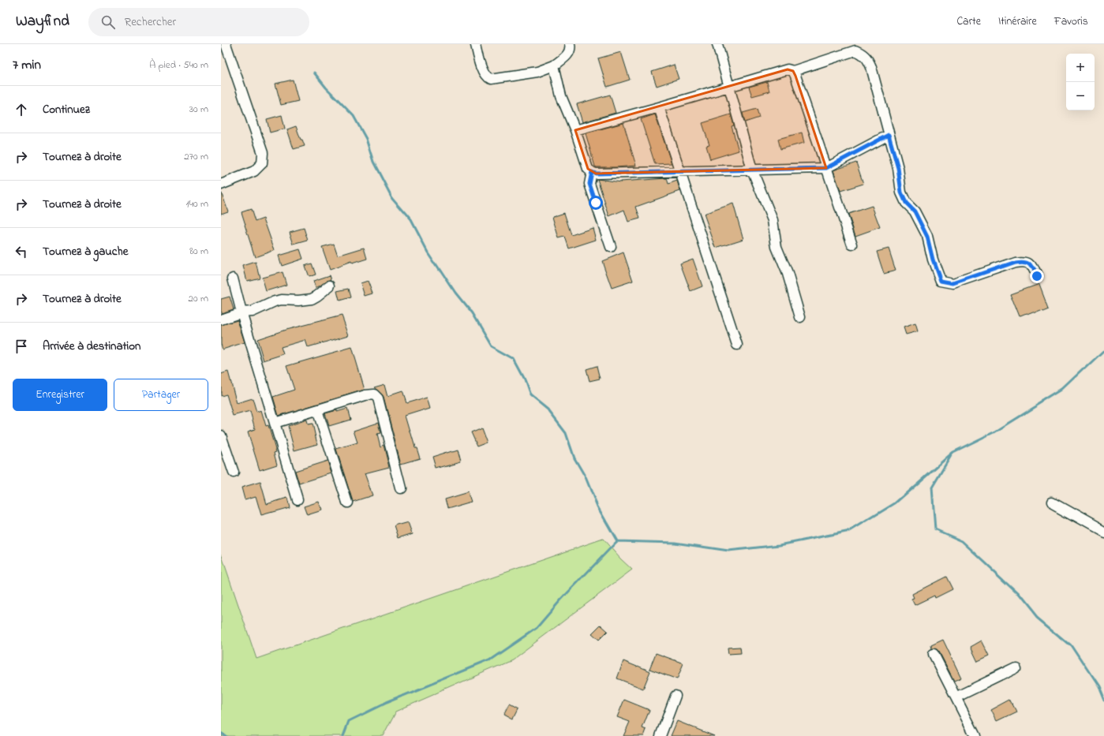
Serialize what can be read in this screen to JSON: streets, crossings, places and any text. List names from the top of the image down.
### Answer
{
  "page": {
    "header": "Wayfind",
    "search": "Rechercher",
    "nav": ["Carte", "Itinéraire", "Favoris"],
    "heading": ["7 min", "À pied · 540 m"],
    "map_buttons": ["+", "−"],
    "list": [
      ["Continuez", "30 m"],
      ["Tournez à droite", "270 m"],
      ["Tournez à droite", "140 m"],
      ["Tournez à gauche", "80 m"],
      ["Tournez à droite", "20 m"],
      "Arrivée à destination"
    ],
    "buttons": ["Enregistrer", "Partager"]
  }
}
